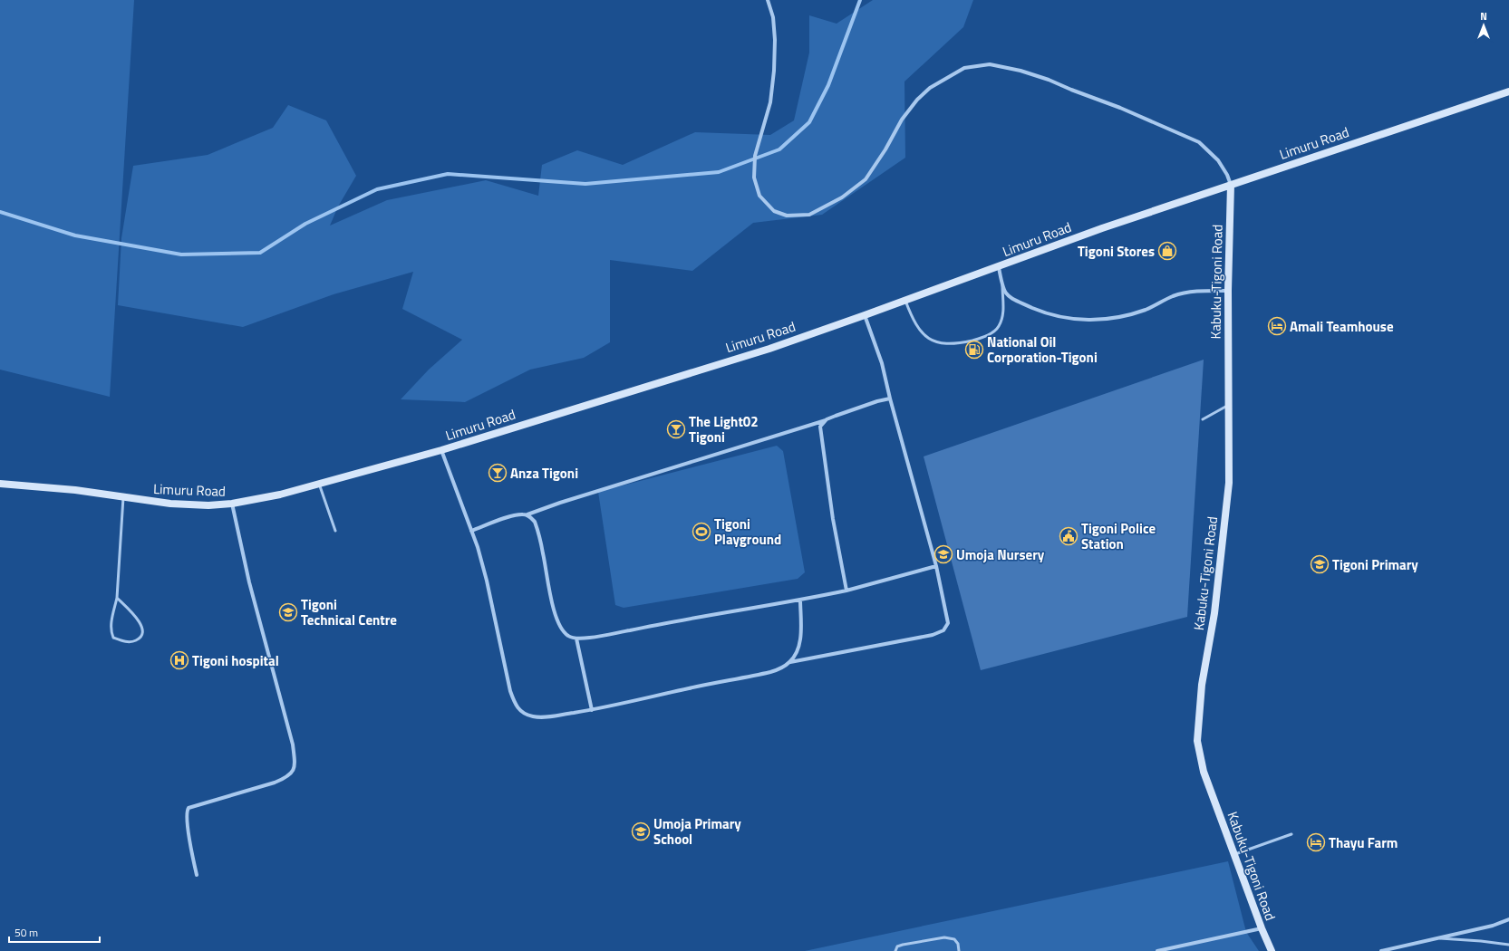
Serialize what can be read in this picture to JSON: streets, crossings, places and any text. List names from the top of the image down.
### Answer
{
  "streets": {
    "main road": ["Limuru Road", "Kabuku-Tigoni Road"]
  },
  "crossings": [
    ["Limuru Road", "Kabuku-Tigoni Road"]
  ],
  "places": {
    "shop": ["Tigoni Stores"],
    "hotel": ["Amali Teamhouse", "Thayu Farm"],
    "fuel station": ["National Oil Corporation-Tigoni"],
    "bar": ["The Light02 Tigoni", "Anza Tigoni"],
    "sports": ["Tigoni Playground"],
    "public building": ["Tigoni Police Station"],
    "school or university": [
      "Umoja Nursery",
      "Tigoni Primary",
      "Tigoni Technical Centre",
      "Umoja Primary School"
    ],
    "hospital": ["Tigoni hospital"]
  },
  "scale_bar": "50 m",
  "north": "top"
}
